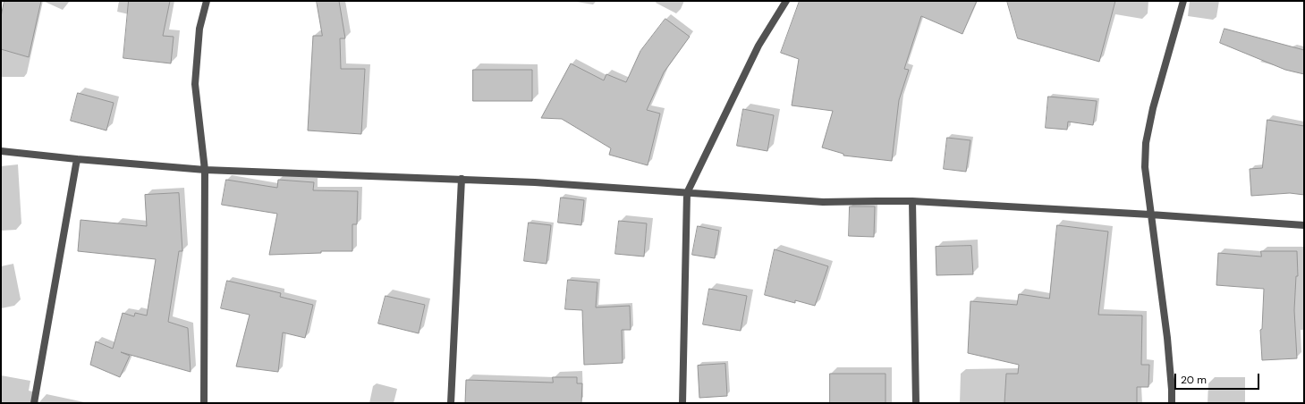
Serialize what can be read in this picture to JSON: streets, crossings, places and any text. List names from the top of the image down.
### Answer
{
  "scale_bar": "20 m"
}
